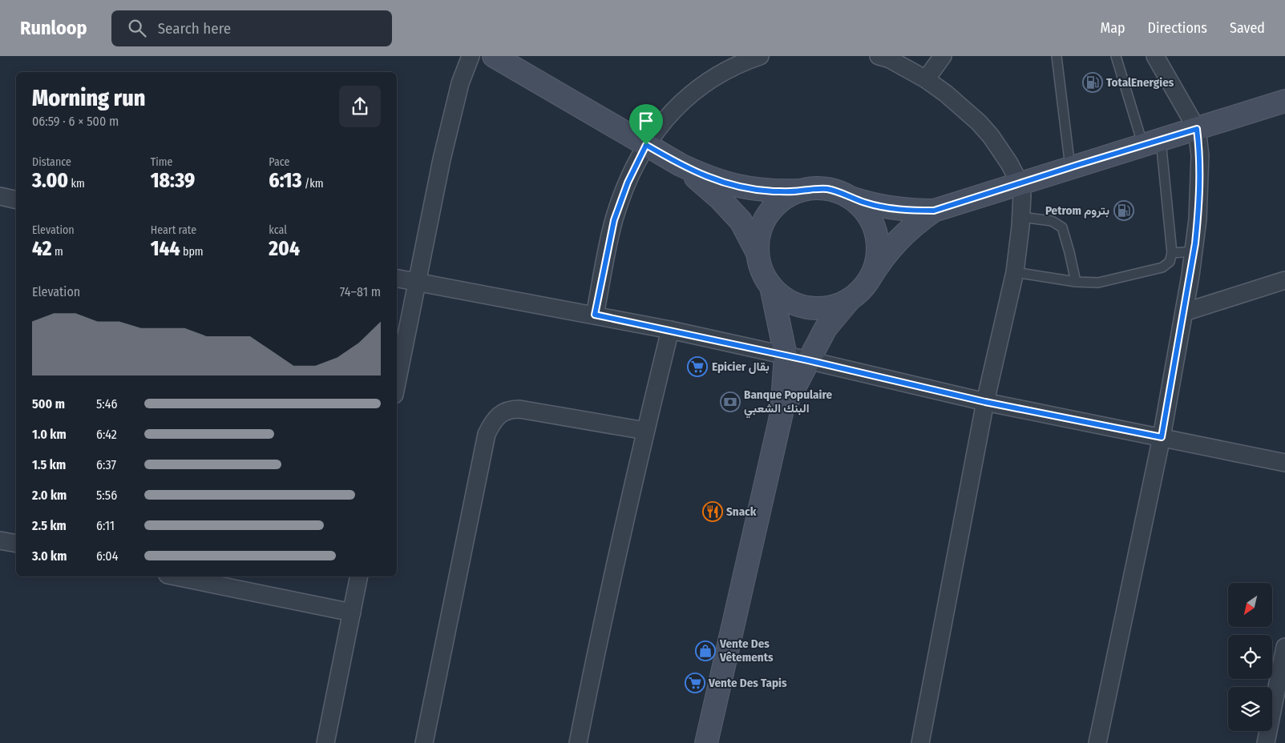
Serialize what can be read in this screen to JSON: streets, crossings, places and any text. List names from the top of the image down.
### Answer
{
  "places": {
    "fuel station": ["TotalEnergies", "Petrom بتروم"],
    "supermarket": ["Epicier بقال", "Vente Des Tapis"],
    "bank": ["Banque Populaire البنك الشعبي"],
    "restaurant": ["Snack"],
    "shop": ["Vente Des Vêtements"]
  },
  "north": "bottom left",
  "page": {
    "header": "Runloop",
    "search": "Search here",
    "nav": ["Map", "Directions", "Saved"],
    "heading": ["Morning run", "06:59 · 6 × 500 m"],
    "stats": [
      ["Distance", "3.00 km"],
      ["Time", "18:39"],
      ["Pace", "6:13 /km"],
      ["Elevation", "42 m"],
      ["Heart rate", "144 bpm"],
      ["kcal", "204"]
    ],
    "chart": ["Elevation", "74–81 m"],
    "list": [
      {
        "name": "500 m",
        "note": "5:46"
      },
      {
        "name": "1.0 km",
        "note": "6:42"
      },
      {
        "name": "1.5 km",
        "note": "6:37"
      },
      {
        "name": "2.0 km",
        "note": "5:56"
      },
      {
        "name": "2.5 km",
        "note": "6:11"
      },
      {
        "name": "3.0 km",
        "note": "6:04"
      }
    ]
  }
}
